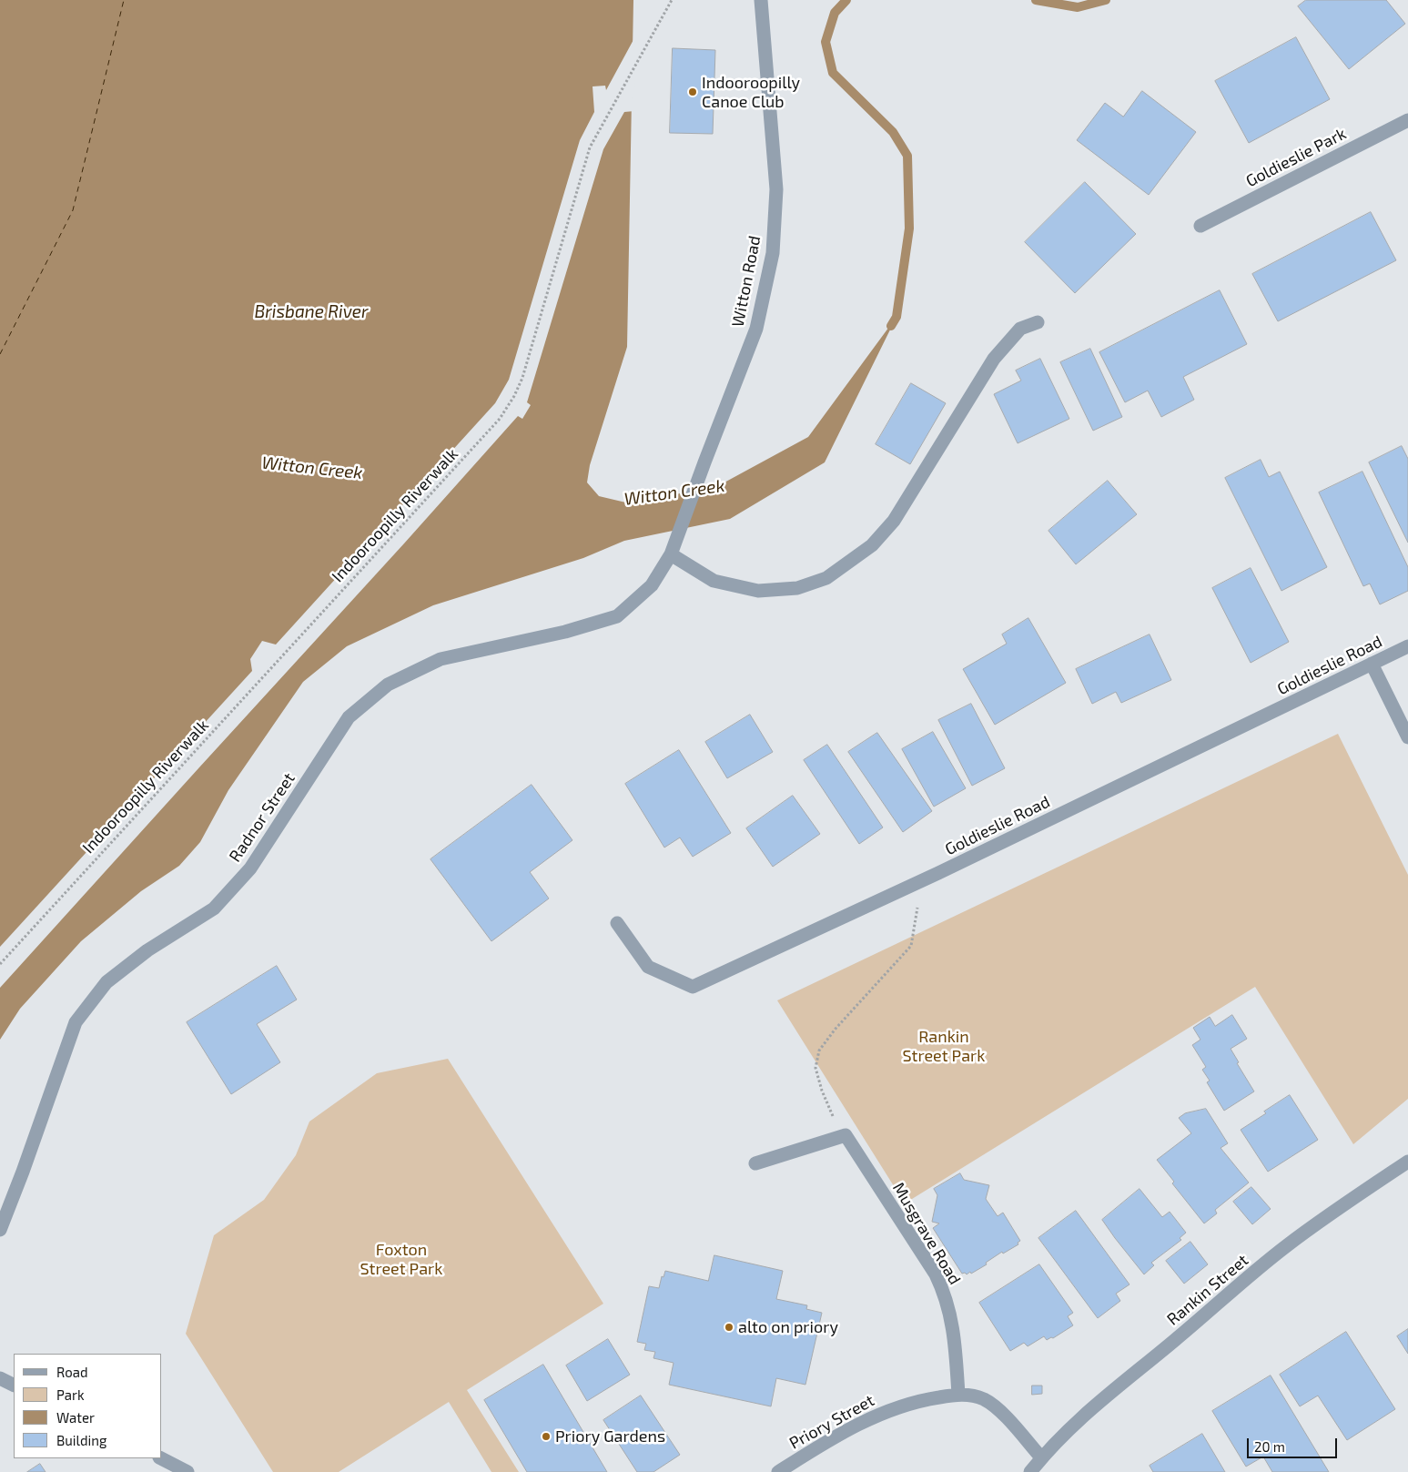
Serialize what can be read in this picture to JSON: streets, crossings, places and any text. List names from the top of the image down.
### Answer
{
  "streets": {
    "street": [
      "Goldieslie Park",
      "Witton Road",
      "Goldieslie Road",
      "Radnor Street",
      "Musgrave Road",
      "Rankin Street",
      "Priory Street"
    ],
    "path": ["Indooroopilly Riverwalk"]
  },
  "crossings": [
    ["Witton Road", "Radnor Street"],
    ["Musgrave Road", "Priory Street"]
  ],
  "water": ["Brisbane River", "Witton Creek"],
  "parks": ["Rankin Street Park", "Foxton Street Park"],
  "places": ["Indooroopilly Canoe Club", "alto on priory", "Priory Gardens"],
  "legend": [
    "Road",
    "Park",
    "Water",
    "Building"
  ],
  "scale_bar": "20 m"
}
